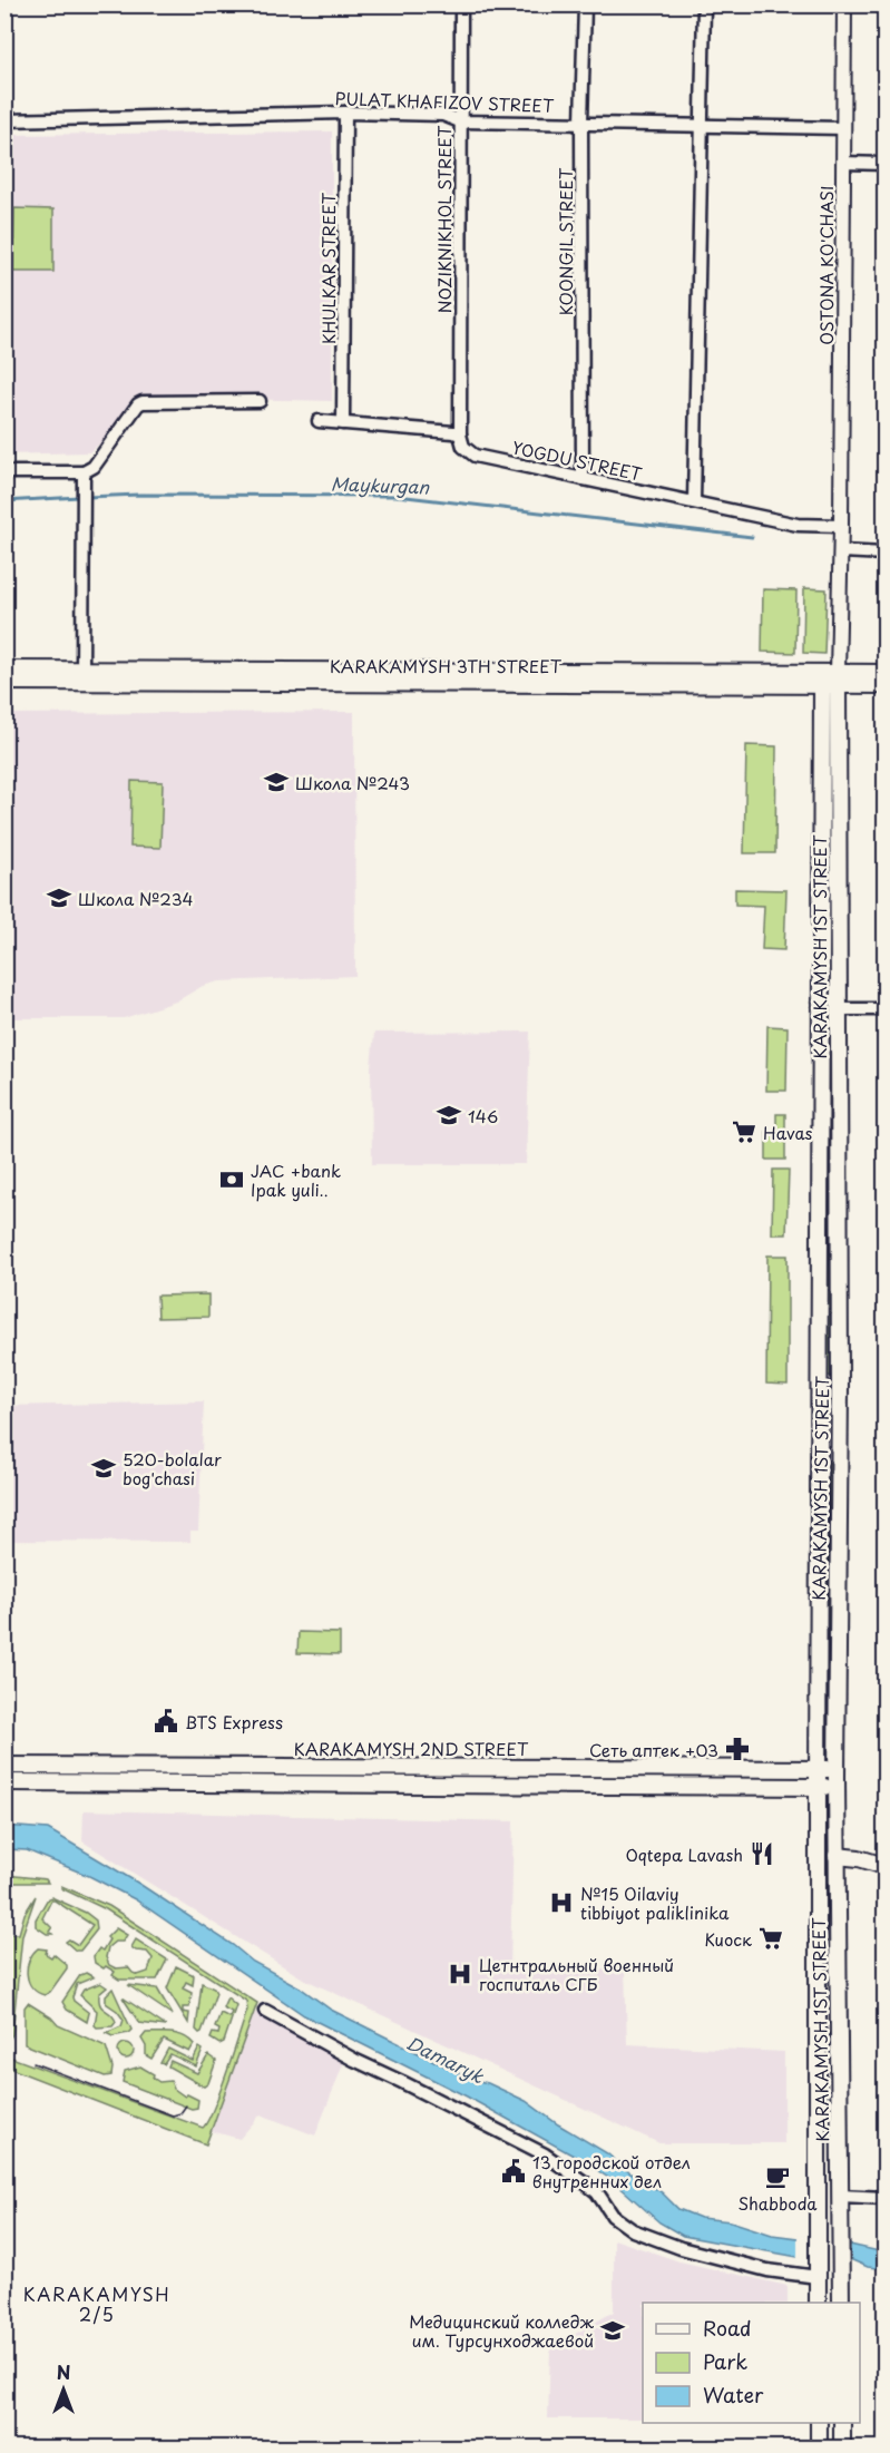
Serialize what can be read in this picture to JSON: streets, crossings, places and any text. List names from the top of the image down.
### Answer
{
  "streets": {
    "main road": ["KARAKAMYSH 3TH STREET", "KARAKAMYSH 1ST STREET", "KARAKAMYSH 2ND STREET"],
    "street": [
      "PULAT KHAFIZOV STREET",
      "NOZIKNIKHOL STREET",
      "KOONGIL STREET",
      "OSTONA KO'CHASI",
      "KHULKAR STREET",
      "YOGDU STREET"
    ]
  },
  "crossings": [
    ["PULAT KHAFIZOV STREET", "NOZIKNIKHOL STREET"],
    ["PULAT KHAFIZOV STREET", "KOONGIL STREET"],
    ["PULAT KHAFIZOV STREET", "OSTONA KO'CHASI"],
    ["PULAT KHAFIZOV STREET", "KHULKAR STREET"],
    ["NOZIKNIKHOL STREET", "YOGDU STREET"],
    ["KOONGIL STREET", "YOGDU STREET"],
    ["OSTONA KO'CHASI", "YOGDU STREET"],
    ["OSTONA KO'CHASI", "KARAKAMYSH 3TH STREET"],
    ["OSTONA KO'CHASI", "KARAKAMYSH 1ST STREET"],
    ["KARAKAMYSH 3TH STREET", "KARAKAMYSH 1ST STREET"],
    ["KARAKAMYSH 1ST STREET", "KARAKAMYSH 2ND STREET"]
  ],
  "districts": ["KARAKAMYSH 2/5"],
  "water": ["Maykurgan", "Damaryk"],
  "places": {
    "school or university": [
      "Школа №243",
      "Школа №234",
      "146",
      "520-bolalar bog'chasi",
      "Медицинский колледж им. Турсунходжаевой"
    ],
    "supermarket": ["Havas", "Киоск"],
    "bank": ["JAC +bank Ipak yuli.."],
    "public building": ["BTS Express", "13 городской отдел внутренних дел"],
    "pharmacy": ["Сеть аптек +03"],
    "restaurant": ["Oqtepa Lavash"],
    "hospital": ["№15 Oilaviy tibbiyot paliklinika", "Цетнтральный военный госпиталь СГБ"],
    "cafe": ["Shabboda"]
  },
  "legend": ["Road", "Park", "Water"],
  "north": "top"
}
